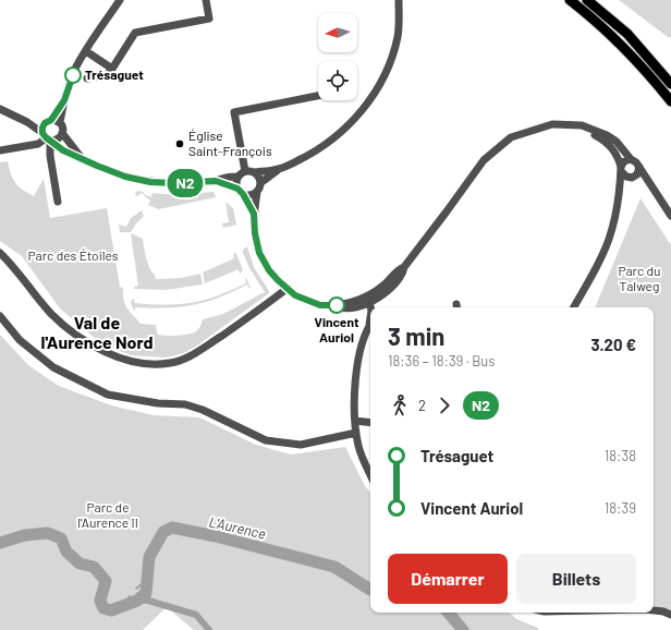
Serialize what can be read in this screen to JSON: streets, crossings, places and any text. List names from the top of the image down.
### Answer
{
  "districts": ["Val de l'Aurence Nord"],
  "water": ["L'Aurence"],
  "parks": ["Parc des Étoiles", "Parc du Talweg", "Parc de l'Aurence II"],
  "places": ["Trésaguet", "Église Saint-François", "Vincent Auriol"],
  "lines": ["bus line N2"],
  "north": "left",
  "page": {
    "on_map": "N2",
    "heading": ["3 min", "18:36 – 18:39 · Bus", "3.20 €"],
    "legs": ["2", "N2"],
    "list": [
      {
        "name": "Trésaguet",
        "value": "18:38"
      },
      {
        "name": "Vincent Auriol",
        "value": "18:39"
      }
    ],
    "buttons": ["Démarrer", "Billets"]
  }
}
